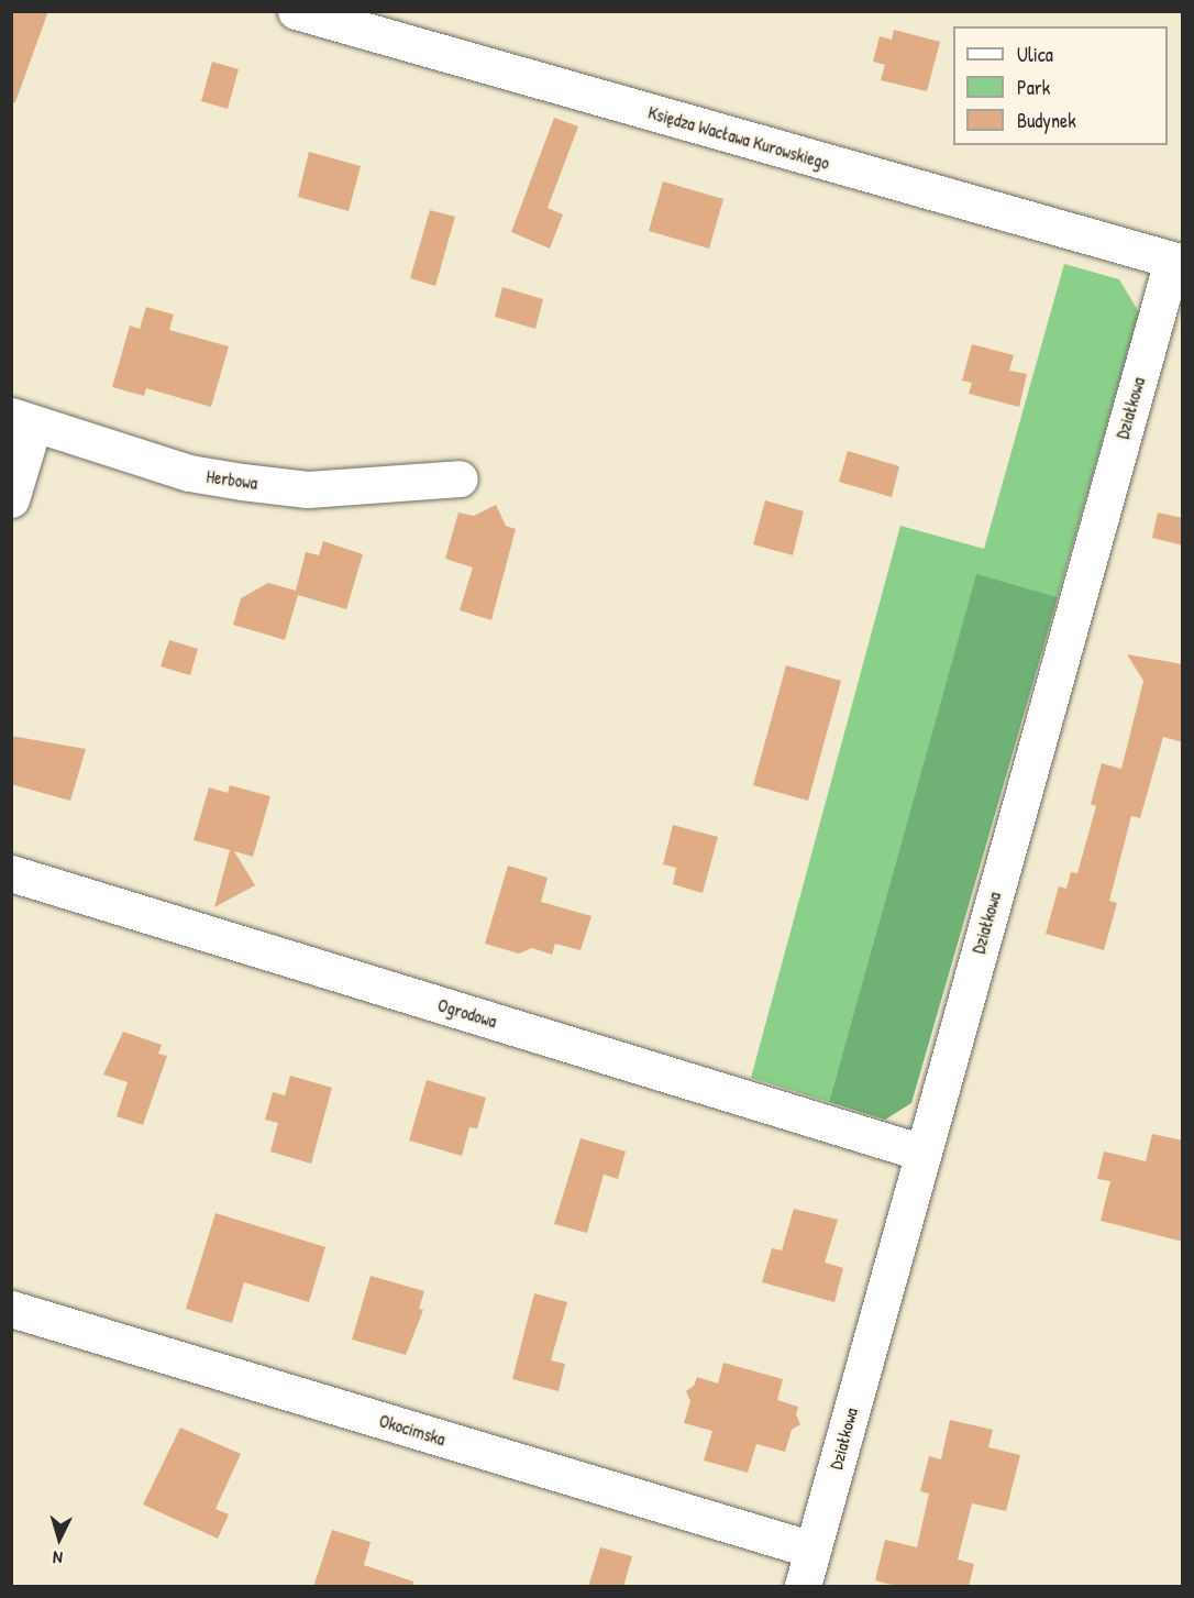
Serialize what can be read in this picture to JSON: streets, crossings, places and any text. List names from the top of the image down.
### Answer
{
  "streets": {
    "street": [
      "Księdza Wacława Kurowskiego",
      "Działkowa",
      "Herbowa",
      "Ogrodowa",
      "Okocimska"
    ]
  },
  "crossings": [
    ["Księdza Wacława Kurowskiego", "Działkowa"],
    ["Działkowa", "Ogrodowa"],
    ["Działkowa", "Okocimska"]
  ],
  "legend": ["Ulica", "Park", "Budynek"],
  "north": "bottom"
}
